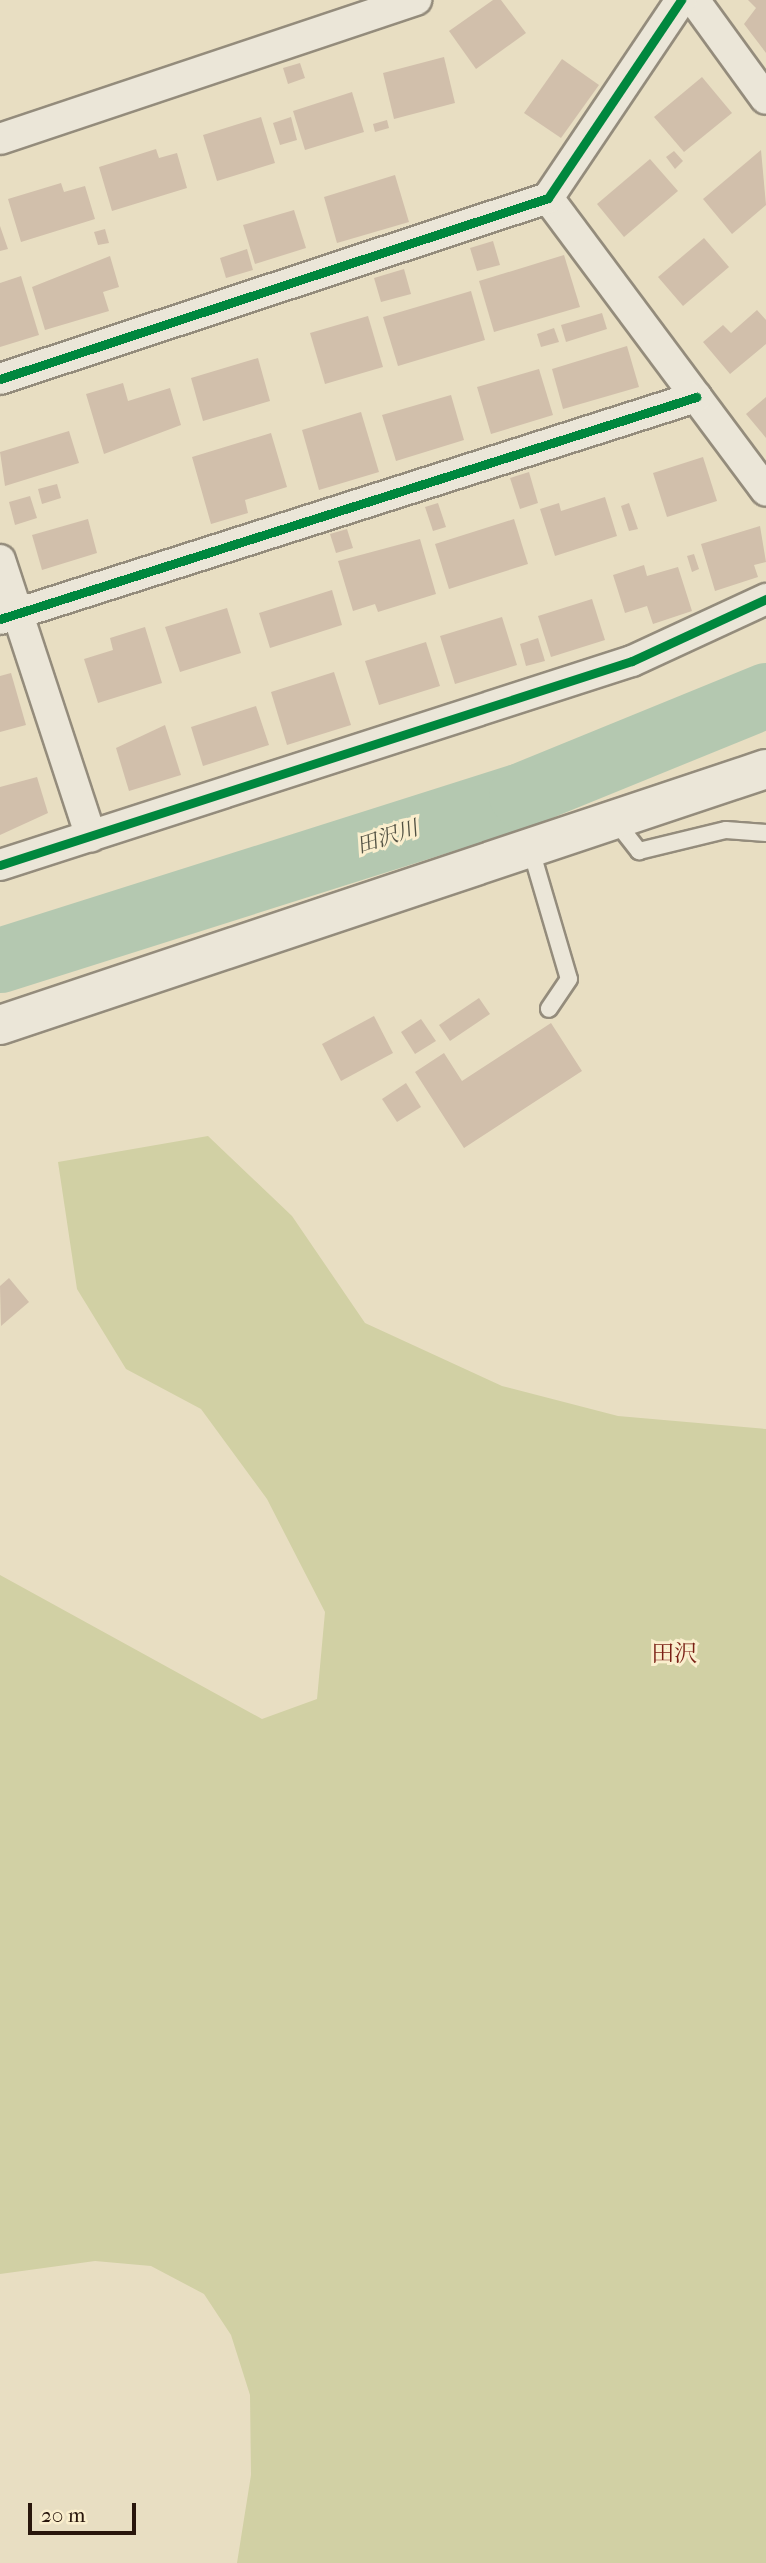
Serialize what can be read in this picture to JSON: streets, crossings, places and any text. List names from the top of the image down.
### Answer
{
  "districts": ["田沢"],
  "water": ["田沢川"],
  "scale_bar": "20 m"
}
